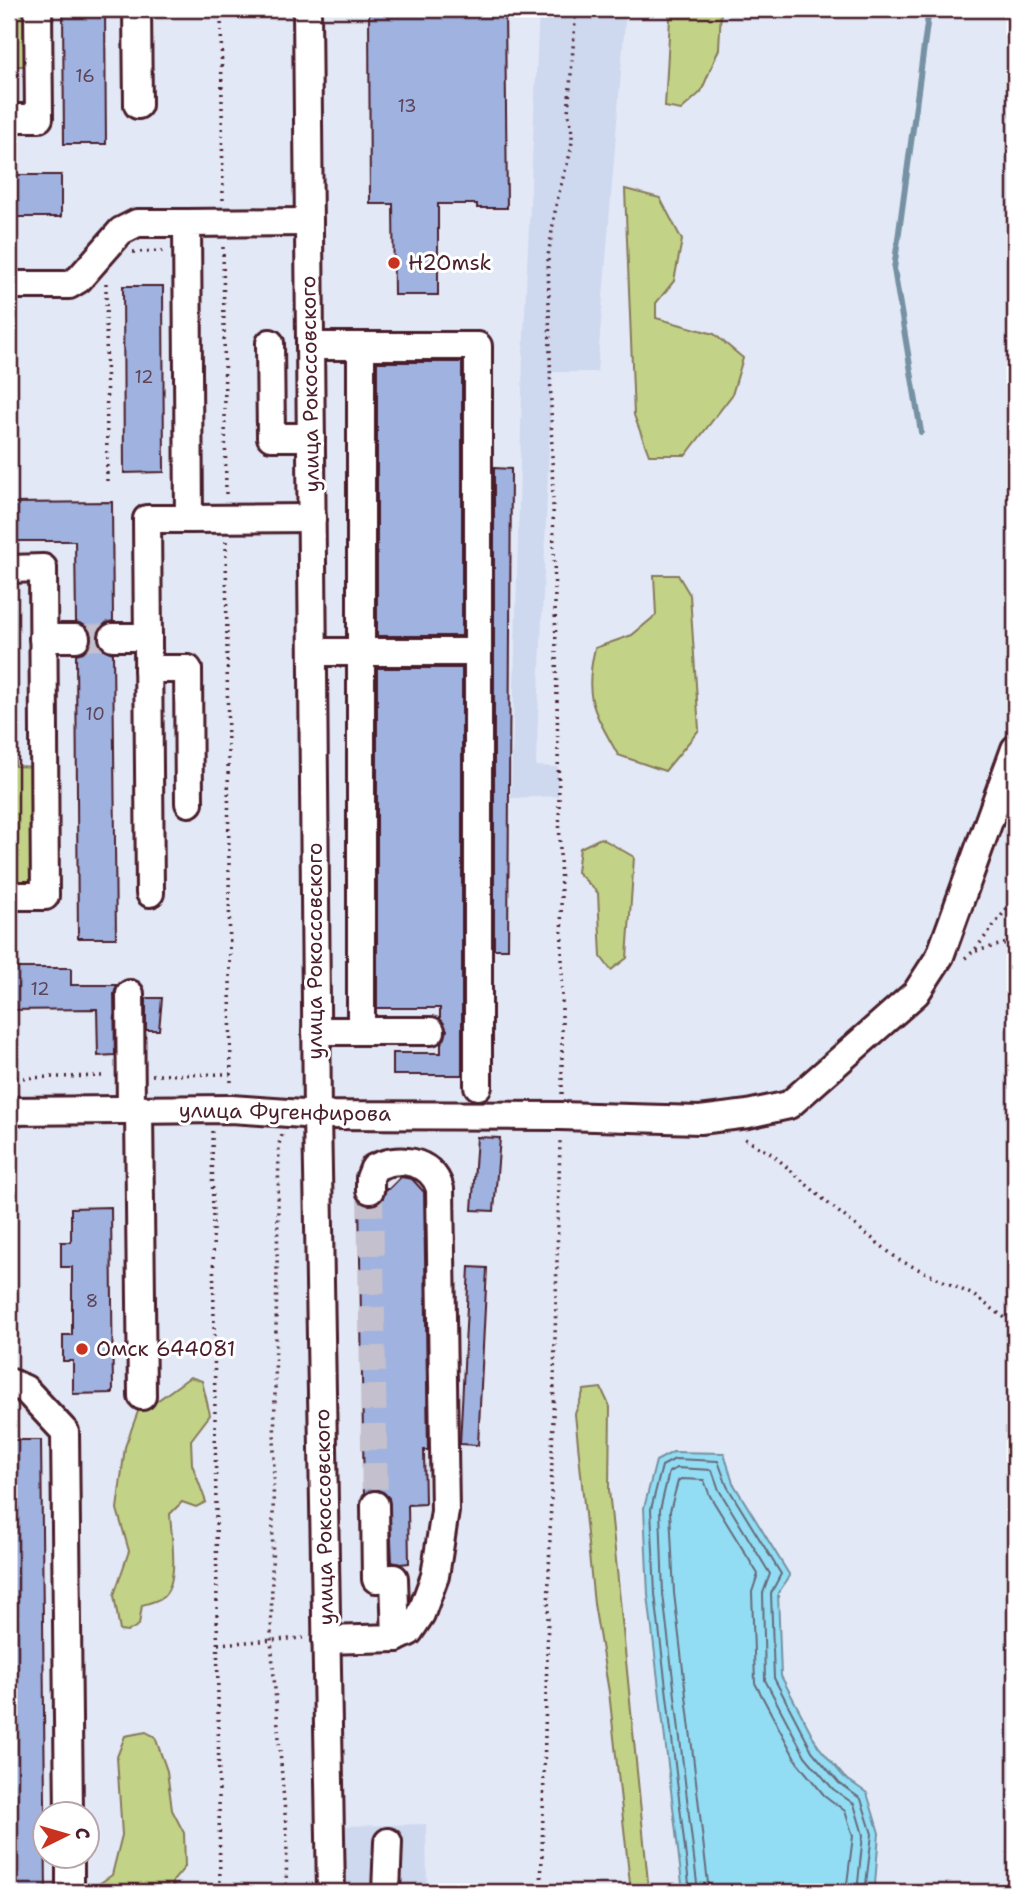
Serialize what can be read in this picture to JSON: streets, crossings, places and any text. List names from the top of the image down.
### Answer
{
  "streets": {
    "street": ["улица Рокоссовского", "улица Фугенфирова"]
  },
  "crossings": [
    ["улица Рокоссовского", "улица Фугенфирова"]
  ],
  "places": ["H2Omsk", "Омск 644081"],
  "house_numbers": [
    "16",
    "13",
    "12",
    "10",
    "12",
    "8"
  ],
  "north": "right"
}
